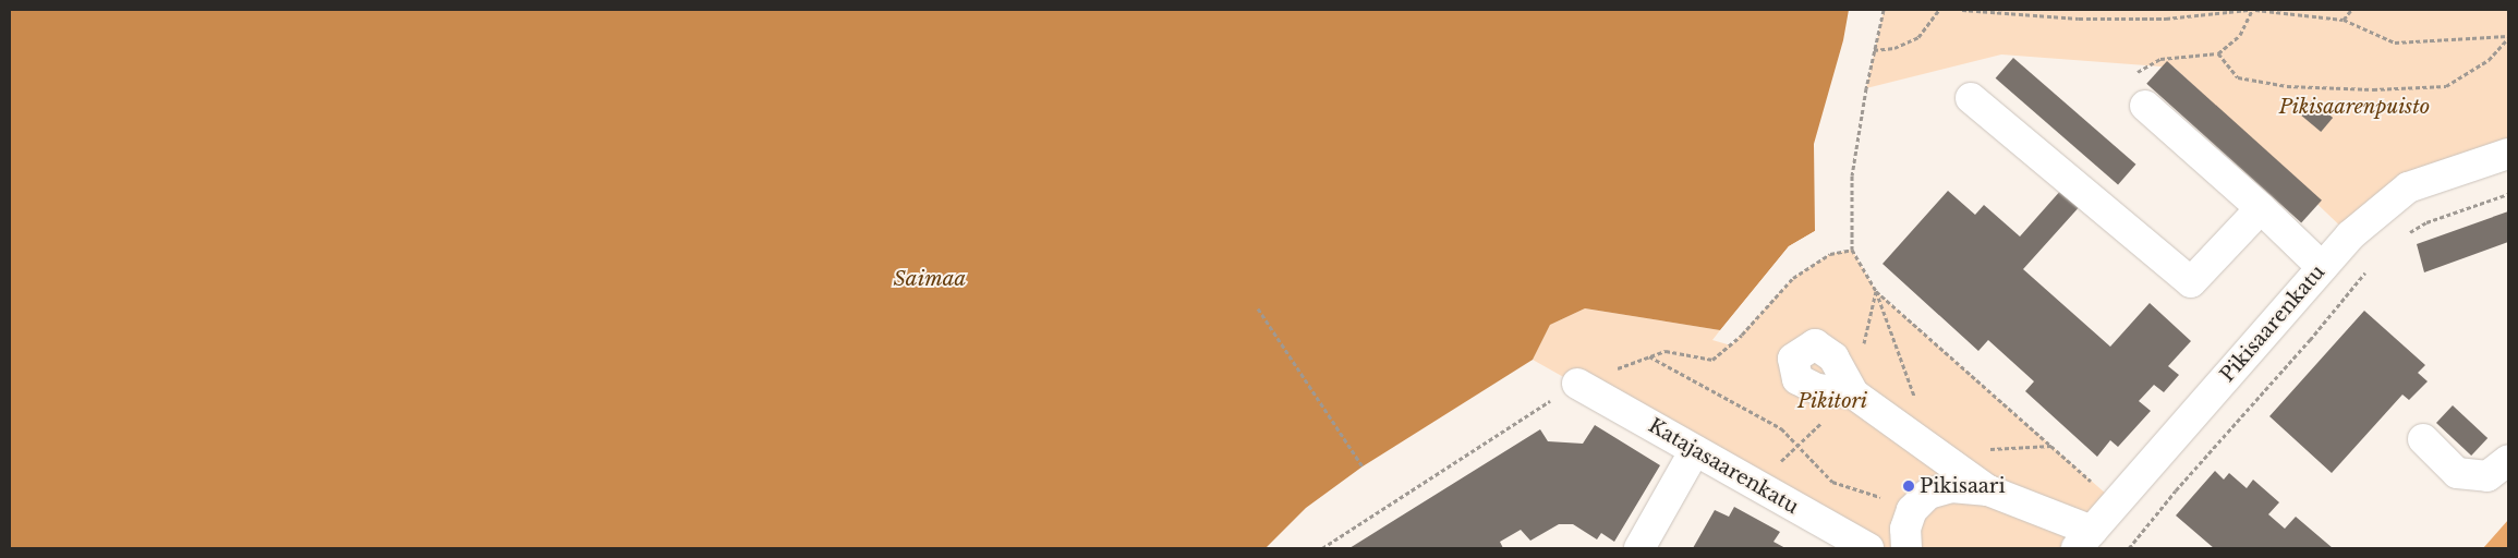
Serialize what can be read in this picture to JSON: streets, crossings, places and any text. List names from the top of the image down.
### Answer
{
  "streets": {
    "street": ["Pikisaarenkatu", "Katajasaarenkatu"]
  },
  "water": ["Saimaa"],
  "parks": ["Pikisaarenpuisto", "Pikitori"],
  "places": ["Pikisaari"]
}
